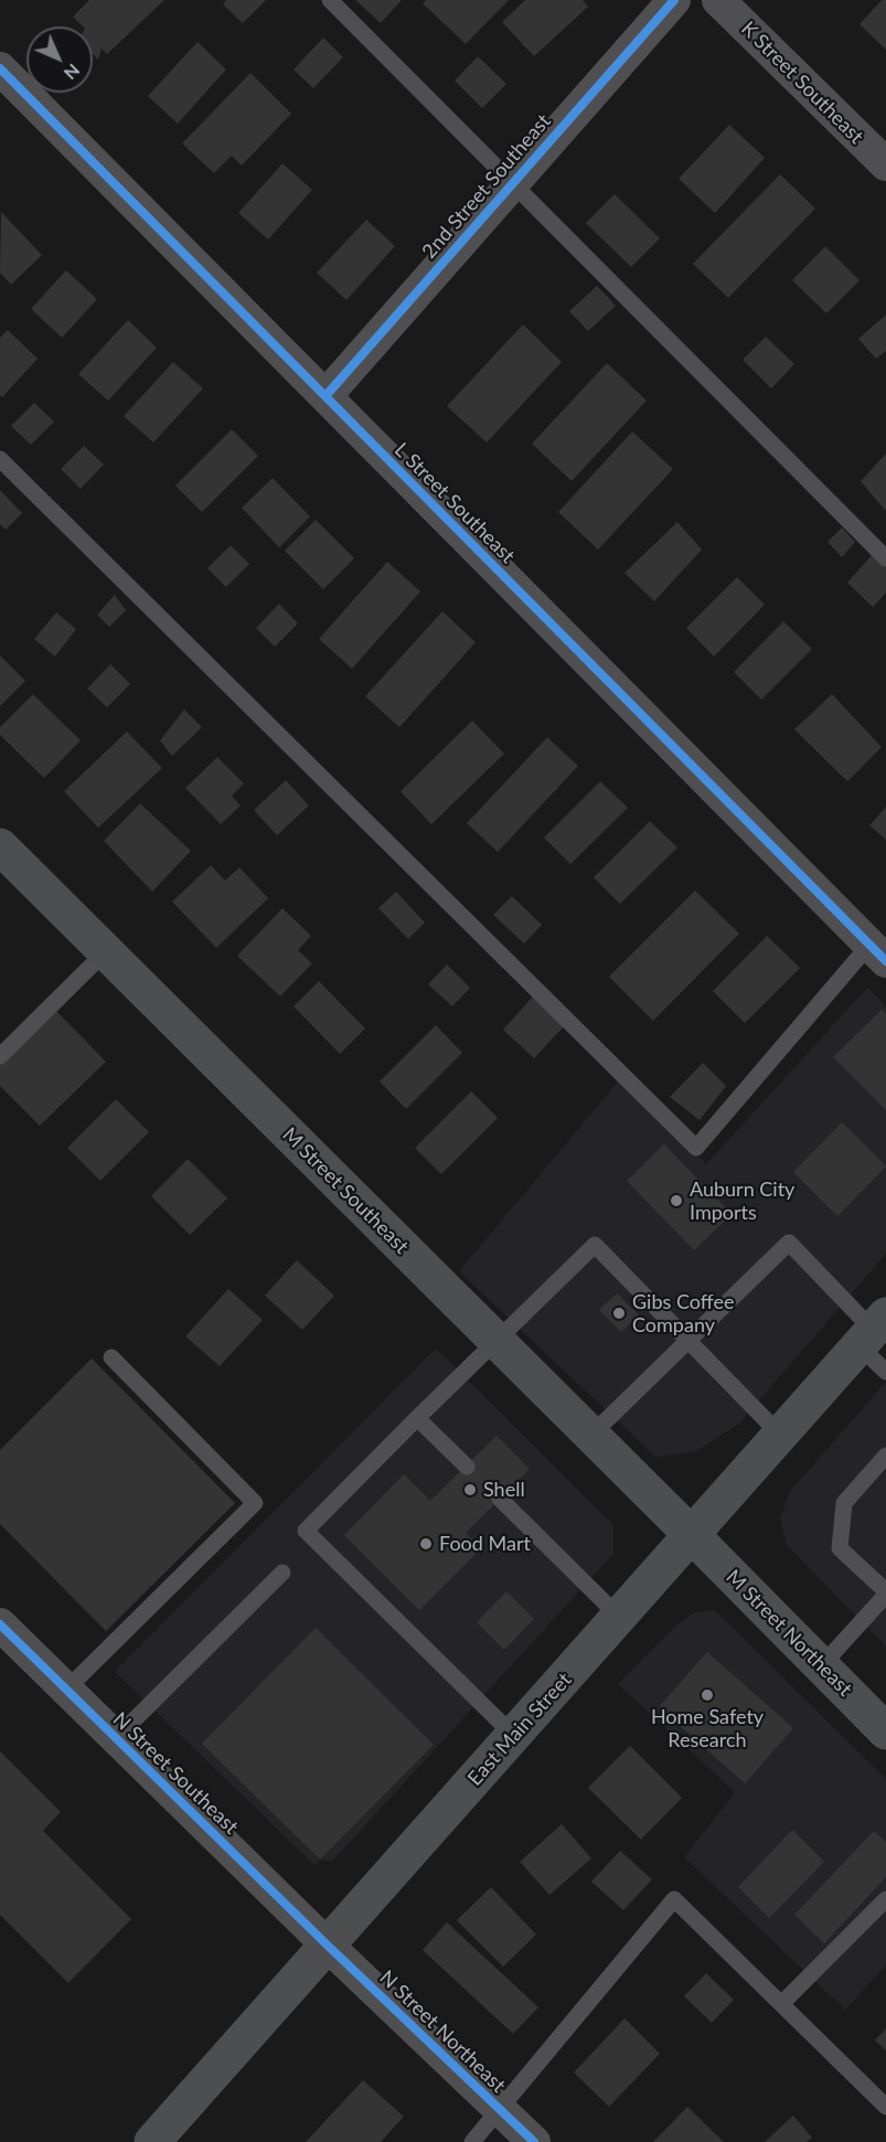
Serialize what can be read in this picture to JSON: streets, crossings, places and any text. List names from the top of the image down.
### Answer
{
  "streets": {
    "main road": ["M Street Southeast", "M Street Northeast", "East Main Street"],
    "street": [
      "K Street Southeast",
      "2nd Street Southeast",
      "L Street Southeast",
      "N Street Southeast",
      "N Street Northeast"
    ]
  },
  "crossings": [
    ["2nd Street Southeast", "L Street Southeast"],
    ["M Street Southeast", "M Street Northeast"],
    ["M Street Southeast", "East Main Street"],
    ["M Street Northeast", "East Main Street"],
    ["East Main Street", "N Street Southeast"],
    ["East Main Street", "N Street Northeast"],
    ["N Street Southeast", "N Street Northeast"]
  ],
  "places": [
    "Auburn City Imports",
    "Gibs Coffee Company",
    "Shell",
    "Food Mart",
    "Home Safety Research"
  ],
  "north": "bottom right"
}
